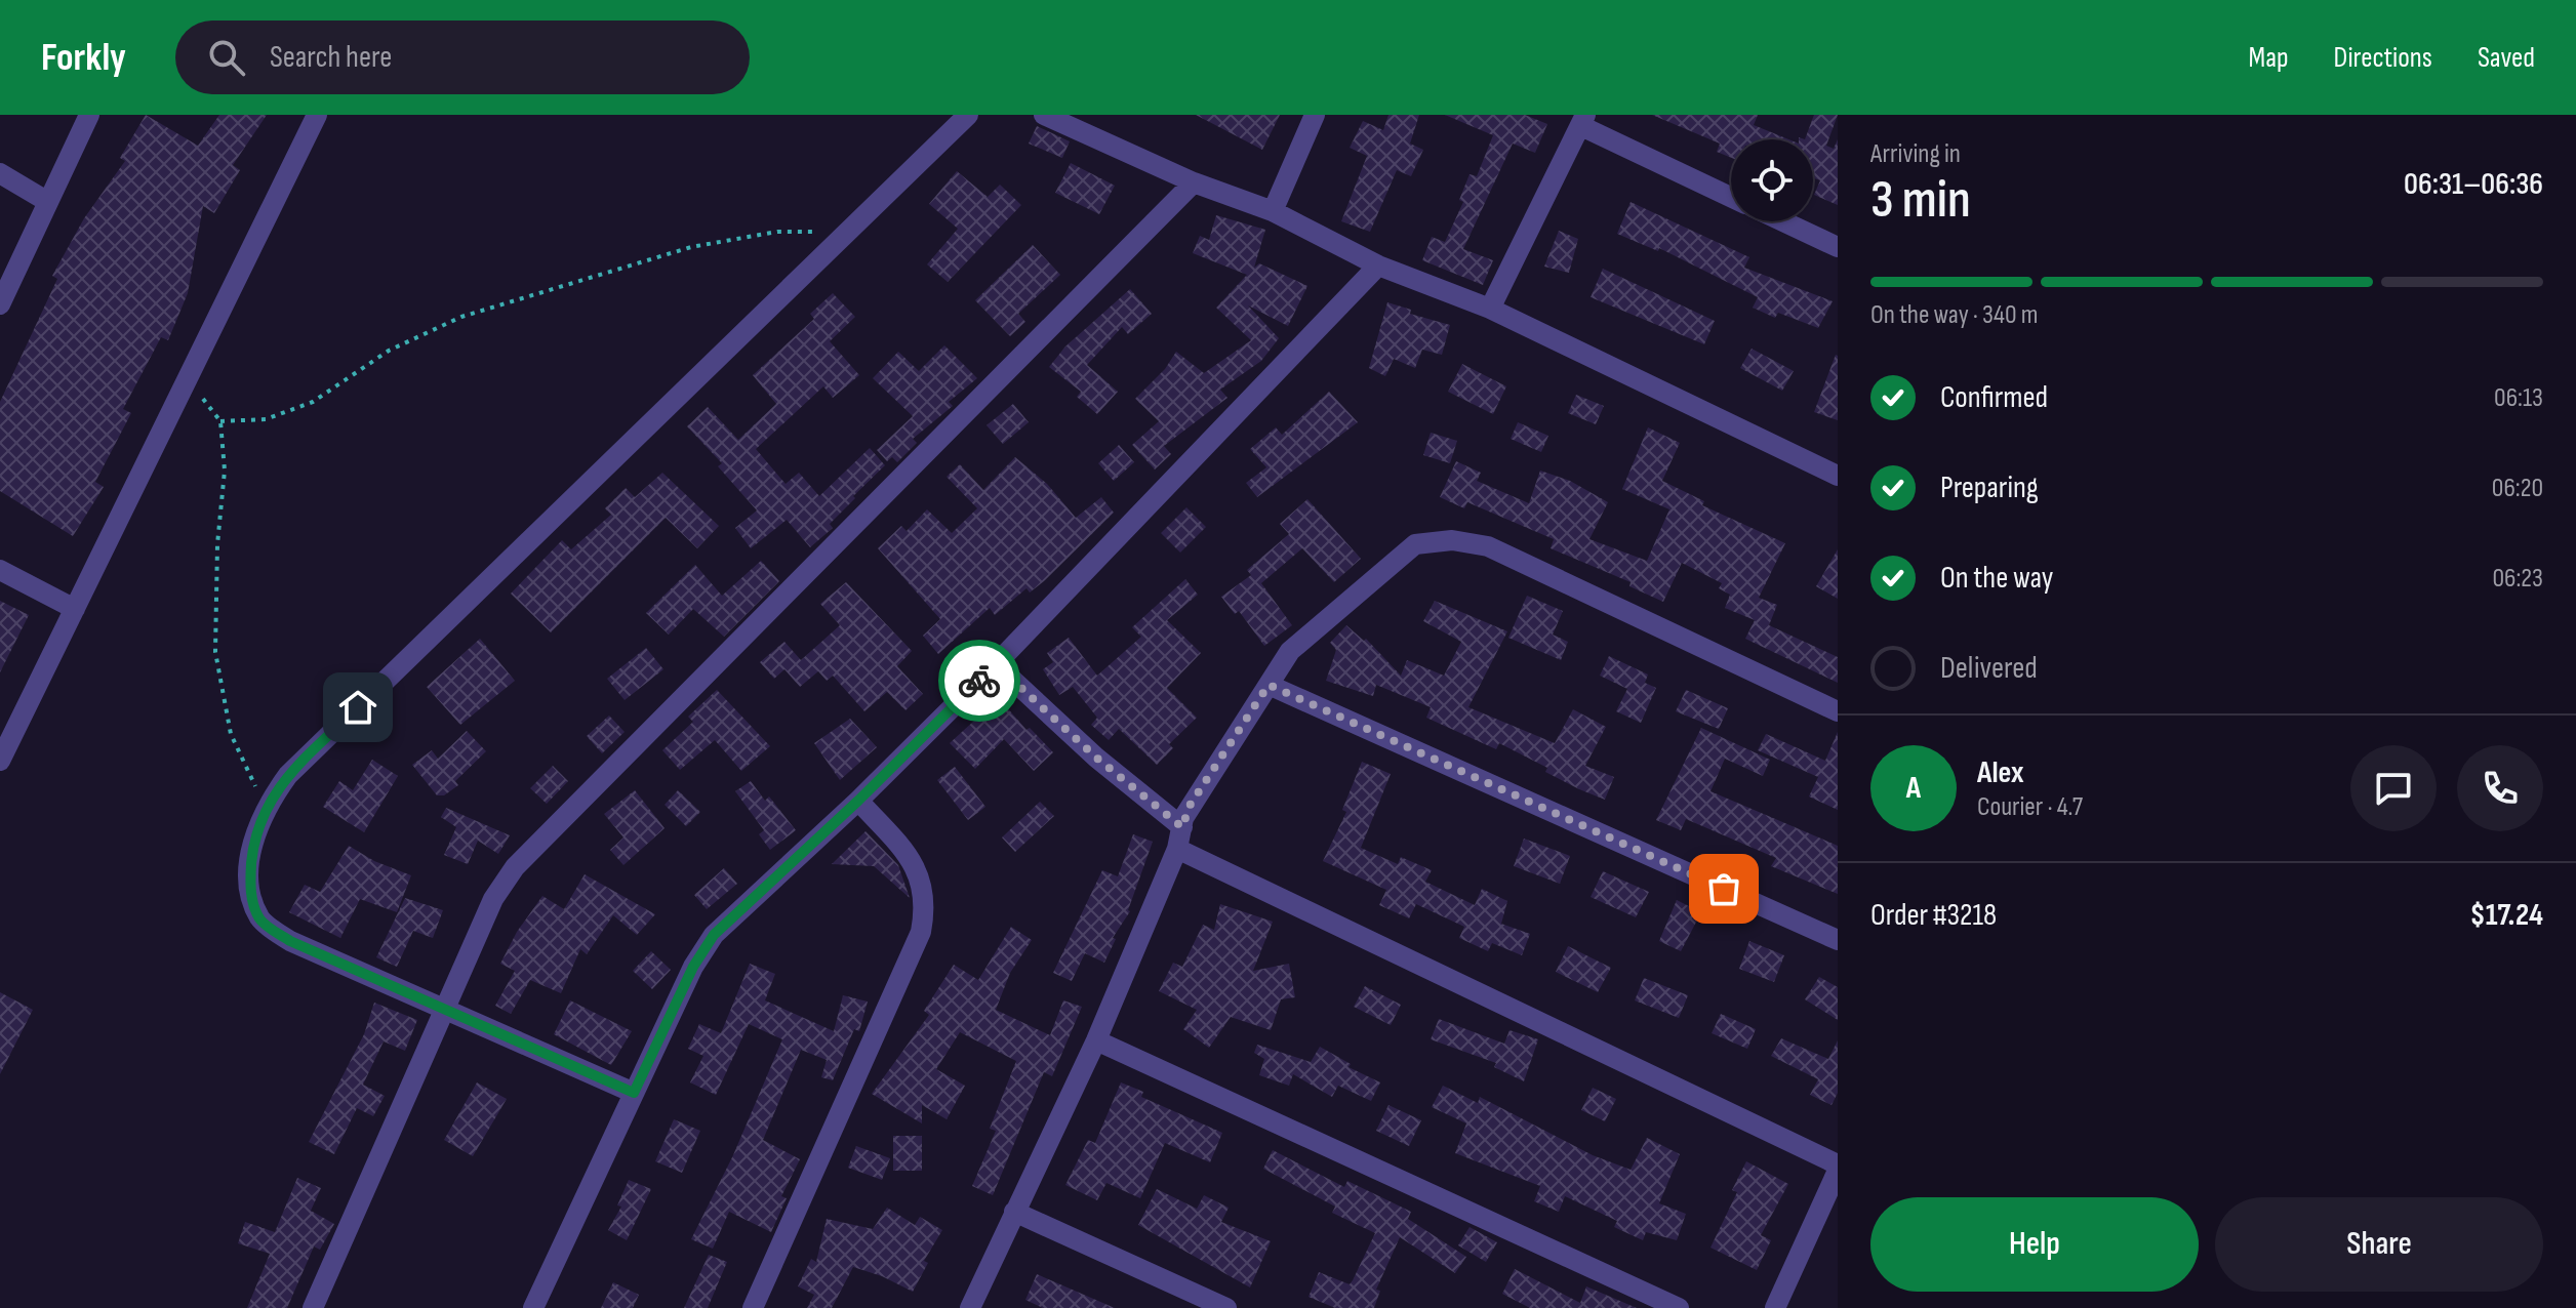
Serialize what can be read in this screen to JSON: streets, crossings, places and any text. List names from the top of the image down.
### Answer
{
  "page": {
    "header": "Forkly",
    "search": "Search here",
    "nav": ["Map", "Directions", "Saved"],
    "heading": ["3 min", "Arriving in", "06:31–06:36"],
    "panel": [
      "Alex",
      "Courier · 4.7",
      "Order #3218",
      "$17.24"
    ],
    "bar": "On the way · 340 m",
    "list": [
      ["Confirmed", "06:13"],
      ["Preparing", "06:20"],
      ["On the way", "06:23"],
      "Delivered"
    ],
    "round": "A",
    "buttons": ["Help", "Share"]
  }
}
